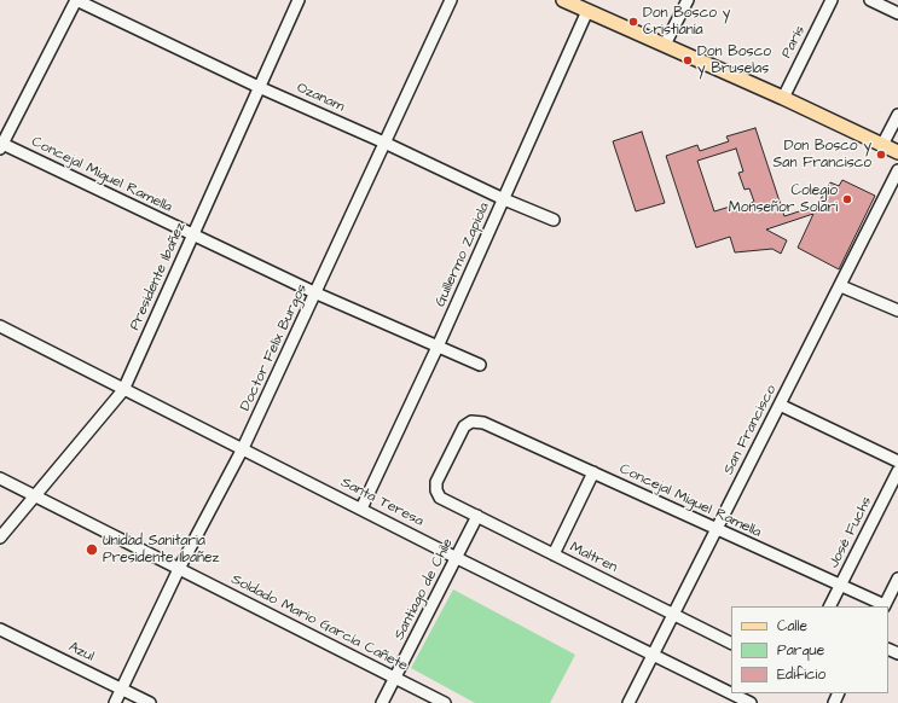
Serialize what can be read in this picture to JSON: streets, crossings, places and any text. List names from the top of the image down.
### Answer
{
  "streets": {
    "street": [
      "París",
      "Ozanam",
      "Concejal Miguel Ramella",
      "Guillermo Zapiola",
      "Presidente Ibañez",
      "Doctor Felix Burgos",
      "San Francisco",
      "Santa Teresa",
      "José Fuchs",
      "Maltren",
      "Santiago de Chile",
      "Soldado Mario García Cañete",
      "Azul"
    ]
  },
  "crossings": [
    ["Ozanam", "Guillermo Zapiola"],
    ["Ozanam", "Presidente Ibañez"],
    ["Ozanam", "Doctor Felix Burgos"],
    ["Concejal Miguel Ramella", "Guillermo Zapiola"],
    ["Concejal Miguel Ramella", "Presidente Ibañez"],
    ["Concejal Miguel Ramella", "Doctor Felix Burgos"],
    ["Concejal Miguel Ramella", "San Francisco"],
    ["Concejal Miguel Ramella", "José Fuchs"],
    ["Concejal Miguel Ramella", "Maltren"],
    ["Guillermo Zapiola", "Santa Teresa"],
    ["Presidente Ibañez", "Santa Teresa"],
    ["Presidente Ibañez", "Soldado Mario García Cañete"],
    ["Doctor Felix Burgos", "Santa Teresa"],
    ["Doctor Felix Burgos", "Soldado Mario García Cañete"],
    ["Doctor Felix Burgos", "Azul"],
    ["San Francisco", "Santa Teresa"],
    ["San Francisco", "Maltren"],
    ["Santa Teresa", "Santiago de Chile"],
    ["Maltren", "Santiago de Chile"],
    ["Santiago de Chile", "Soldado Mario García Cañete"]
  ],
  "places": [
    "Don Bosco y Cristianía",
    "Don Bosco y Bruselas",
    "Don Bosco y San Francisco",
    "Colegio Monseñor Solari",
    "Unidad Sanitaria Presidente Ibañez"
  ],
  "legend": ["Calle", "Parque", "Edificio"]
}
